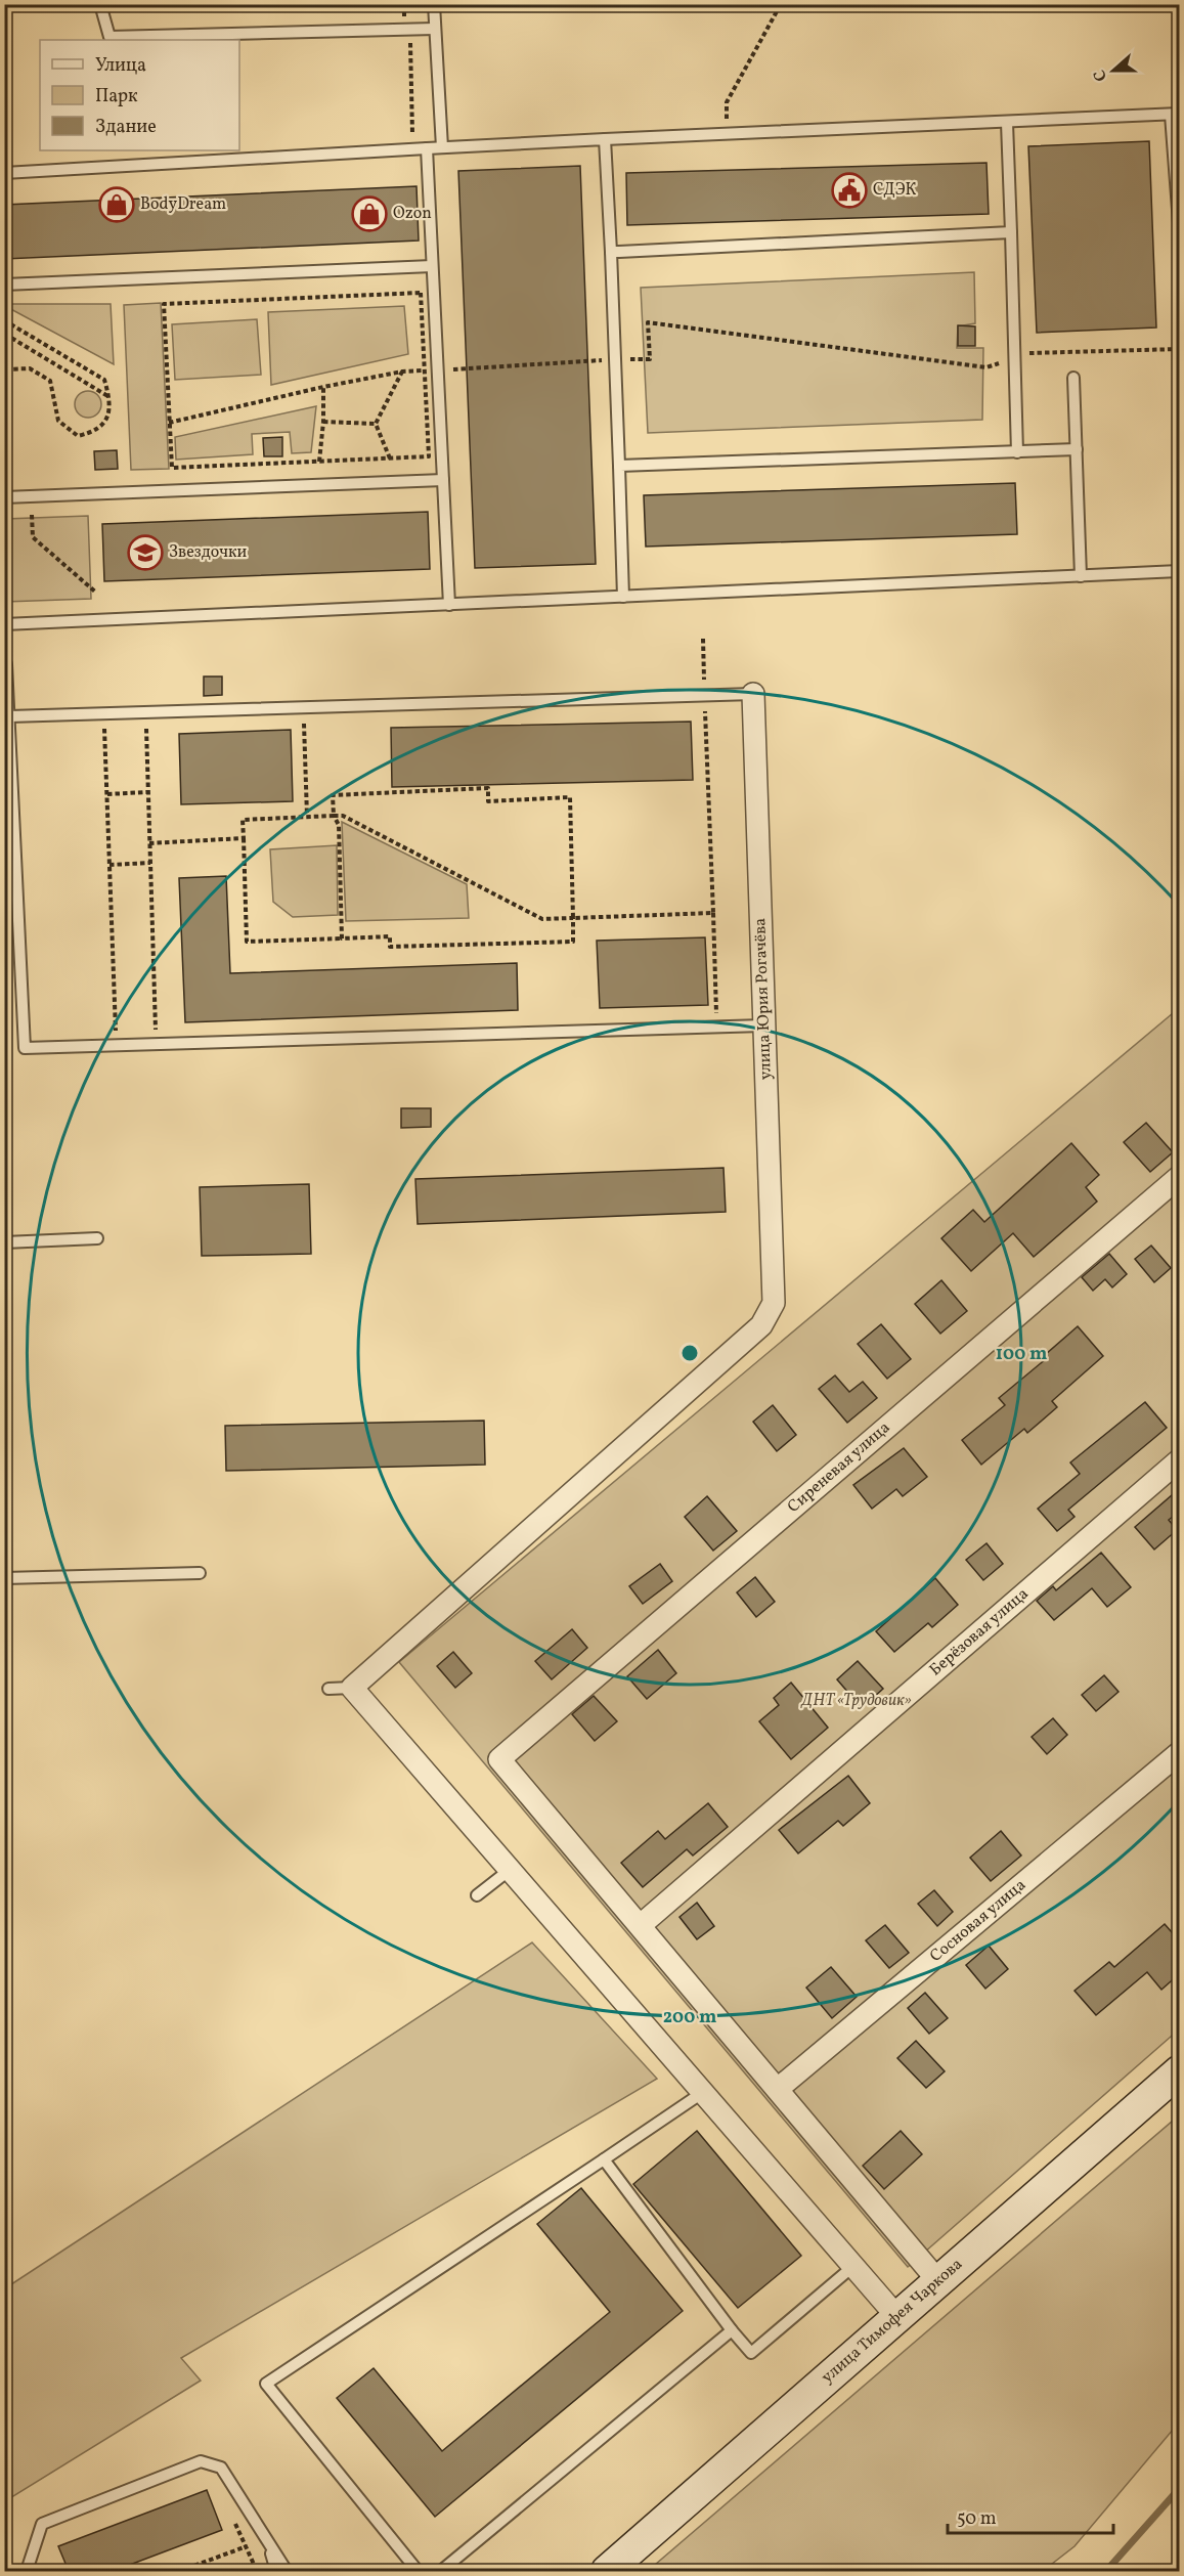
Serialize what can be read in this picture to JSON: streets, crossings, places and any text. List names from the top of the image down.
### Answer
{
  "streets": {
    "main road": ["улица Тимофея Чаркова"],
    "street": [
      "улица Юрия Рогачёва",
      "Сиреневая улица",
      "Берёзовая улица",
      "Сосновая улица"
    ]
  },
  "crossings": [
    ["Сиреневая улица", "Берёзовая улица"]
  ],
  "parks": ["ДНТ «Трудовик»"],
  "places": {
    "public building": ["СДЭК"],
    "shop": ["BodyDream", "Ozon"],
    "school or university": ["Звездочки"]
  },
  "legend": ["Улица", "Парк", "Здание"],
  "scale_bar": "50 m",
  "north": "left",
  "rings": ["100 m", "200 m"]
}
